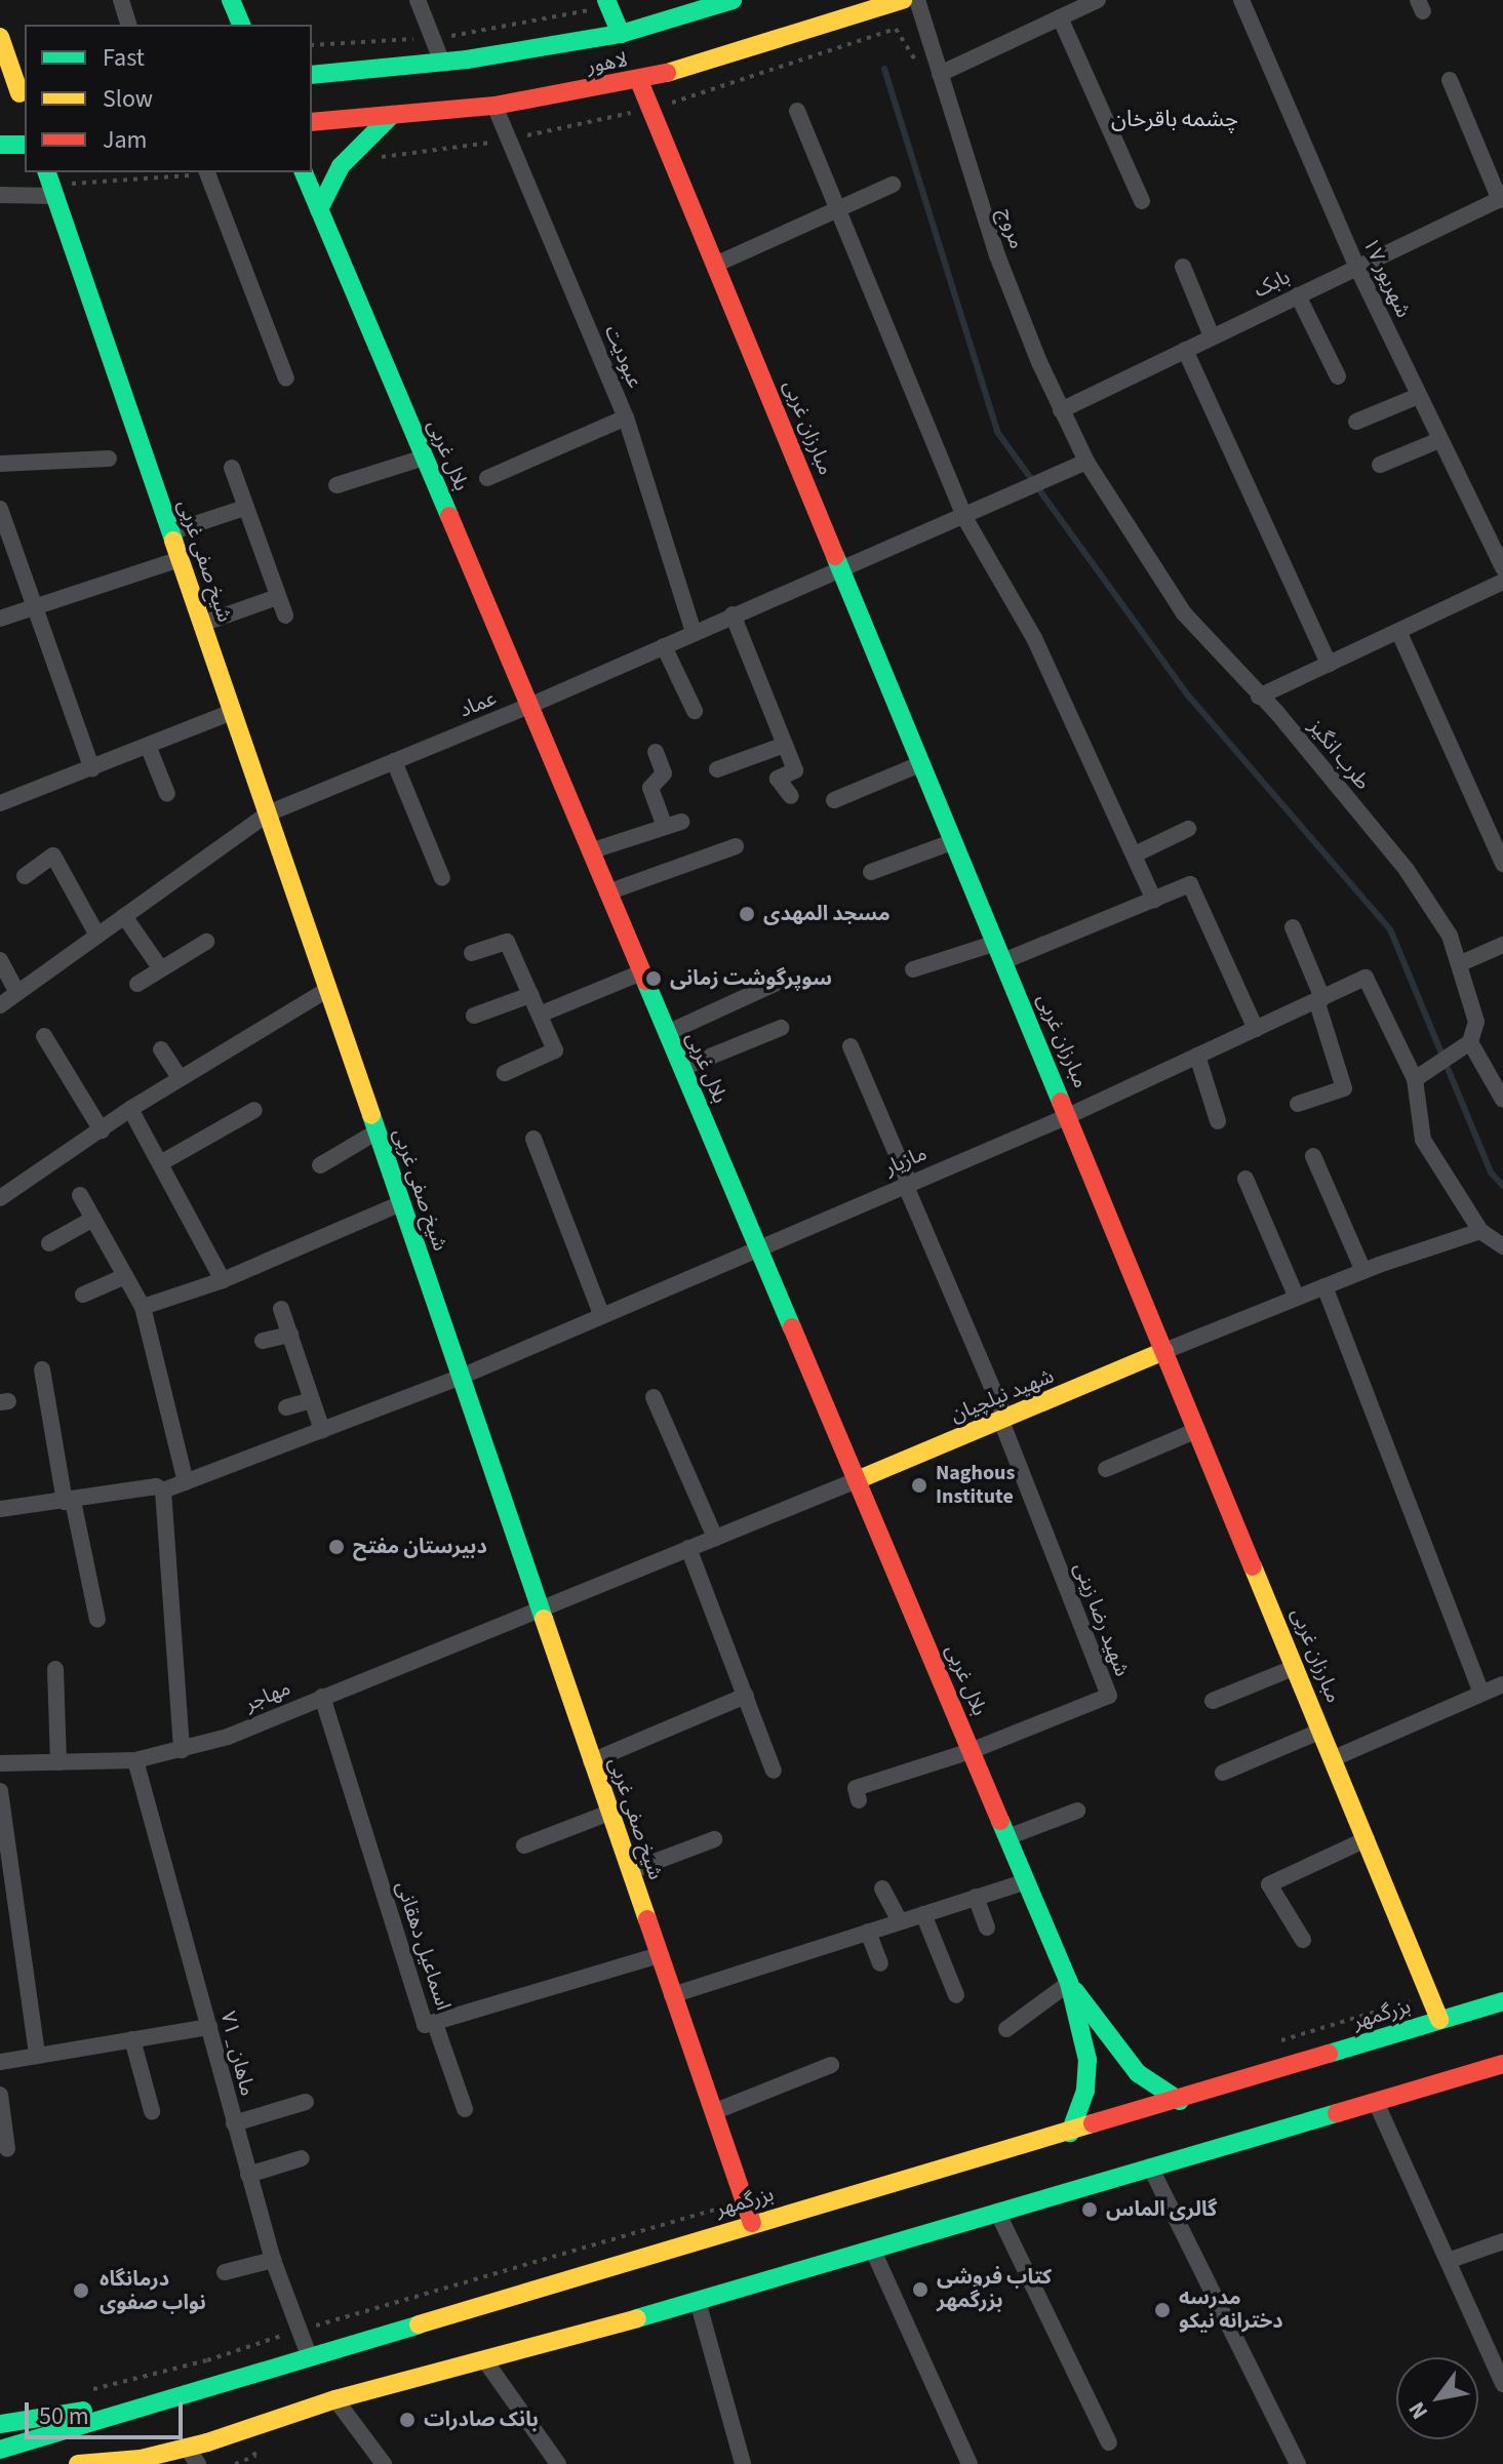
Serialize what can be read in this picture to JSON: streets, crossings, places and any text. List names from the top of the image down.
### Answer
{
  "streets": {
    "street": [
      "لاهور",
      "مروج",
      "۱۷ شهریور",
      "بابک",
      "عبودیت",
      "مبارزان غربی",
      "بلال غربی",
      "شیخ صفی غربی",
      "عماد",
      "طرب انگیز",
      "مازیار",
      "شهید نیلچیان",
      "شهید رضا زینی",
      "مهاجر",
      "اسماعیل دهقانی",
      "بزرگمهر",
      "۷۱ _ماهان"
    ]
  },
  "crossings": [
    ["لاهور", "عبودیت"],
    ["لاهور", "مبارزان غربی"],
    ["مروج", "بابک"],
    ["مروج", "عماد"],
    ["مروج", "طرب انگیز"],
    ["۱۷ شهریور", "بابک"],
    ["عبودیت", "عماد"],
    ["مبارزان غربی", "عماد"],
    ["مبارزان غربی", "مازیار"],
    ["مبارزان غربی", "شهید نیلچیان"],
    ["مبارزان غربی", "بزرگمهر"],
    ["بلال غربی", "عماد"],
    ["بلال غربی", "مازیار"],
    ["بلال غربی", "شهید نیلچیان"],
    ["بلال غربی", "شهید رضا زینی"],
    ["بلال غربی", "مهاجر"],
    ["شیخ صفی غربی", "عماد"],
    ["شیخ صفی غربی", "مازیار"],
    ["شیخ صفی غربی", "مهاجر"],
    ["شیخ صفی غربی", "اسماعیل دهقانی"],
    ["شیخ صفی غربی", "بزرگمهر"],
    ["عماد", "طرب انگیز"],
    ["شهید نیلچیان", "شهید رضا زینی"],
    ["شهید نیلچیان", "مهاجر"],
    ["مهاجر", "اسماعیل دهقانی"],
    ["مهاجر", "۷۱ _ماهان"],
    ["بزرگمهر", "۷۱ _ماهان"]
  ],
  "districts": ["چشمه باقرخان"],
  "places": [
    "مسجد المهدی",
    "سوپرگوشت زمانی",
    "Naghous Institute",
    "دبیرستان مفتح",
    "گالری الماس",
    "کتاب فروشی بزرگمهر",
    "درمانگاه نواب صفوی",
    "مدرسه دخترانه نیکو",
    "بانک صادرات"
  ],
  "legend": ["Fast", "Slow", "Jam"],
  "scale_bar": "50 m",
  "north": "bottom left"
}
